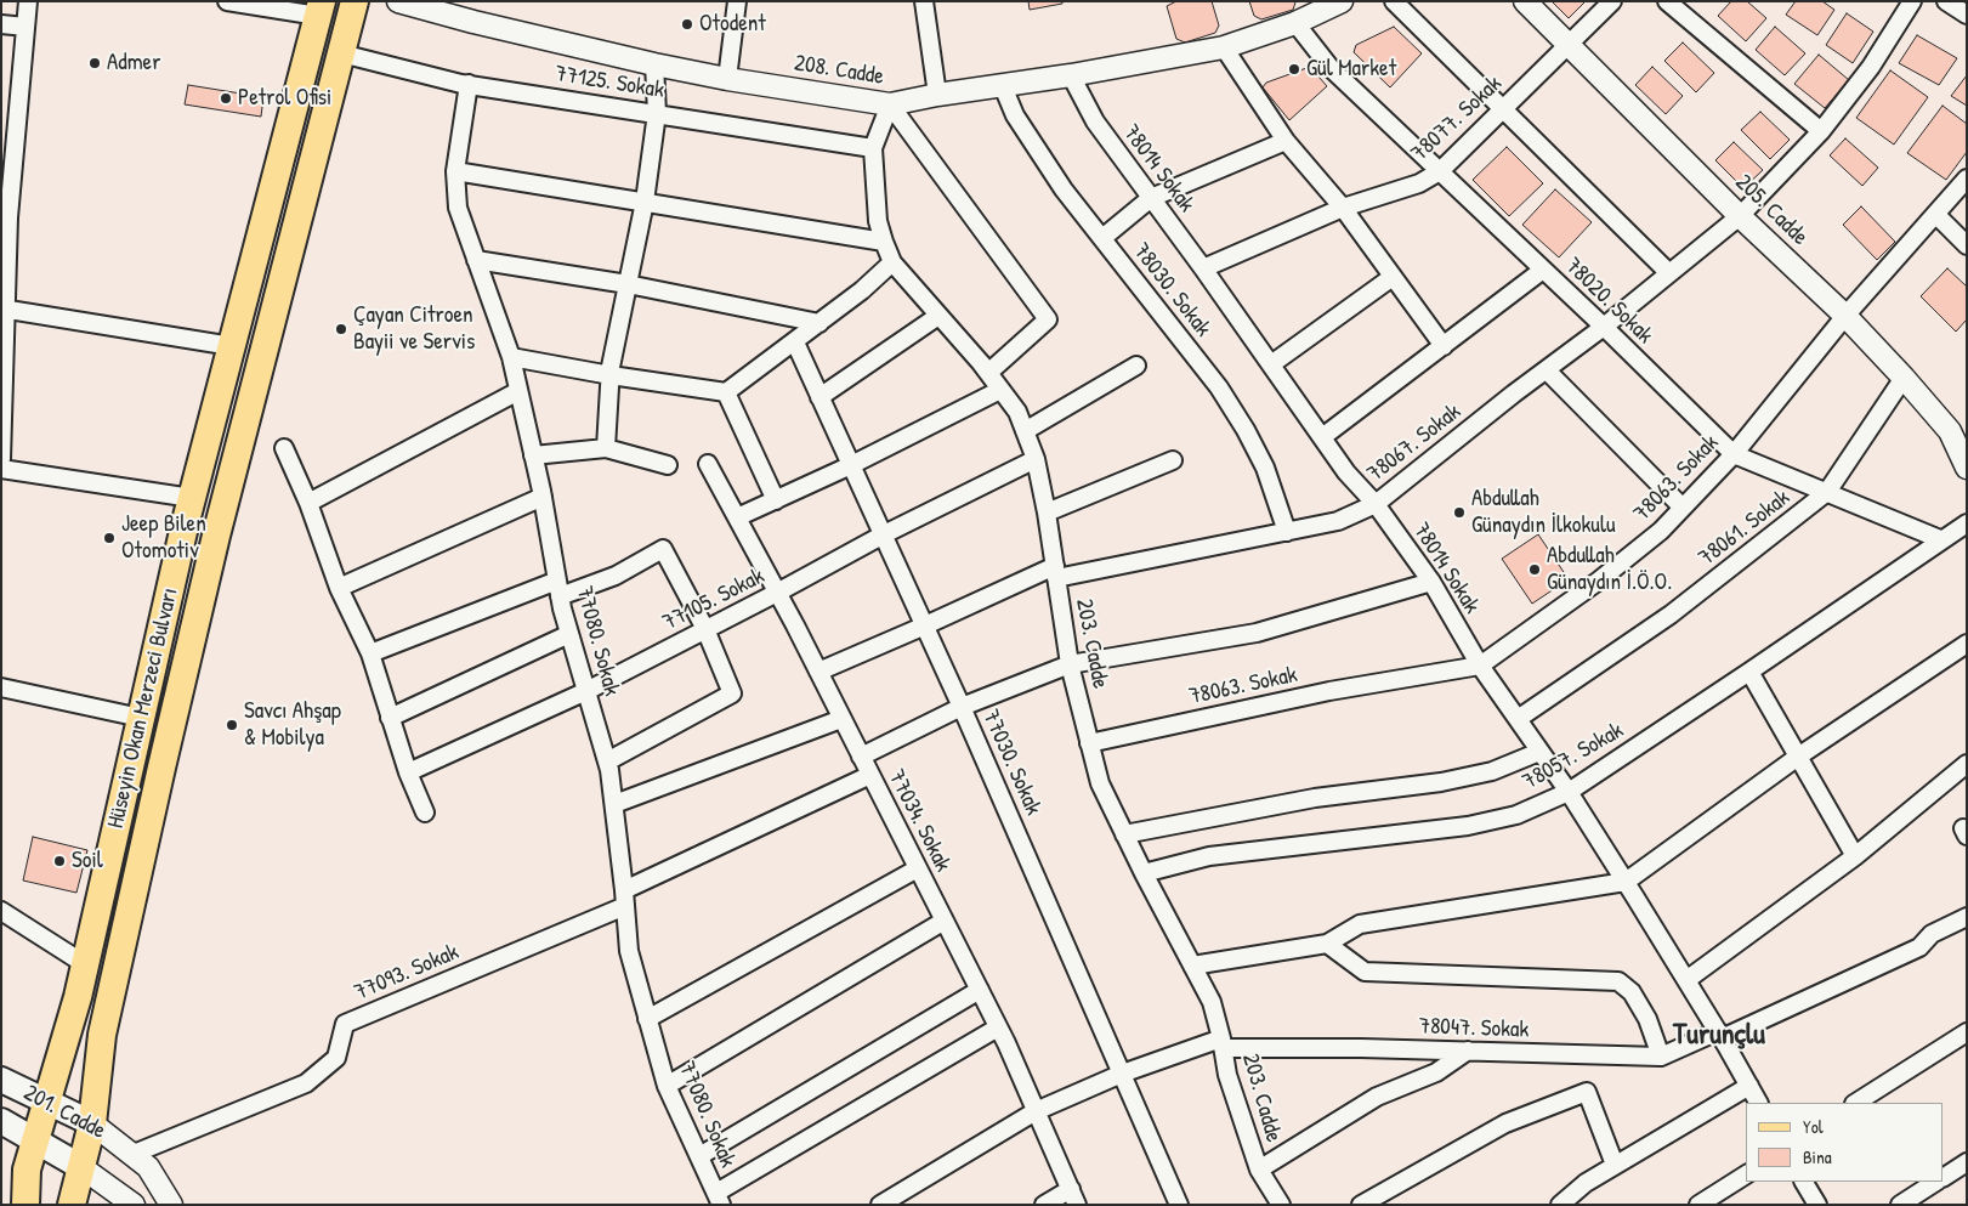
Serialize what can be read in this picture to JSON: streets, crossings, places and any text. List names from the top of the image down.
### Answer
{
  "streets": {
    "main road": ["Hüseyin Okan Merzeci Bulvarı", "201. Cadde"],
    "street": [
      "208. Cadde",
      "77125. Sokak",
      "78077. Sokak",
      "78014 Sokak",
      "205. Cadde",
      "78030. Sokak",
      "78020. Sokak",
      "78067. Sokak",
      "78063. Sokak",
      "78061. Sokak",
      "77105. Sokak",
      "77080. Sokak",
      "203. Cadde",
      "78057. Sokak",
      "77030. Sokak",
      "77034. Sokak",
      "77093. Sokak",
      "78047. Sokak"
    ]
  },
  "crossings": [
    ["208. Cadde", "78014 Sokak"],
    ["208. Cadde", "78030. Sokak"],
    ["208. Cadde", "78020. Sokak"],
    ["208. Cadde", "203. Cadde"],
    ["77125. Sokak", "77080. Sokak"],
    ["77125. Sokak", "203. Cadde"],
    ["77125. Sokak", "Hüseyin Okan Merzeci Bulvarı"],
    ["78077. Sokak", "78014 Sokak"],
    ["78077. Sokak", "205. Cadde"],
    ["78077. Sokak", "78020. Sokak"],
    ["78014 Sokak", "78067. Sokak"],
    ["78014 Sokak", "78063. Sokak"],
    ["78014 Sokak", "78061. Sokak"],
    ["78014 Sokak", "78057. Sokak"],
    ["78014 Sokak", "78047. Sokak"],
    ["205. Cadde", "78067. Sokak"],
    ["205. Cadde", "78063. Sokak"],
    ["205. Cadde", "78061. Sokak"],
    ["78030. Sokak", "78067. Sokak"],
    ["78020. Sokak", "78067. Sokak"],
    ["78020. Sokak", "78063. Sokak"],
    ["78020. Sokak", "78061. Sokak"],
    ["78020. Sokak", "78057. Sokak"],
    ["78067. Sokak", "203. Cadde"],
    ["78067. Sokak", "77030. Sokak"],
    ["78067. Sokak", "77034. Sokak"],
    ["78063. Sokak", "203. Cadde"],
    ["77105. Sokak", "77080. Sokak"],
    ["77105. Sokak", "203. Cadde"],
    ["77105. Sokak", "77030. Sokak"],
    ["77105. Sokak", "77034. Sokak"],
    ["77080. Sokak", "77093. Sokak"],
    ["203. Cadde", "78057. Sokak"],
    ["203. Cadde", "78047. Sokak"],
    ["Hüseyin Okan Merzeci Bulvarı", "201. Cadde"],
    ["77030. Sokak", "78047. Sokak"],
    ["77034. Sokak", "78047. Sokak"],
    ["77093. Sokak", "201. Cadde"]
  ],
  "districts": ["Turunçlu"],
  "places": [
    "Otodent",
    "Admer",
    "Gül Market",
    "Petrol Ofisi",
    "Çayan Citroen Bayii ve Servis",
    "Abdullah Günaydın İlkokulu",
    "Jeep Bilen Otomotiv",
    "Abdullah Günaydın İ.Ö.O.",
    "Savcı Ahşap & Mobilya",
    "Soil"
  ],
  "legend": ["Yol", "Bina"]
}
